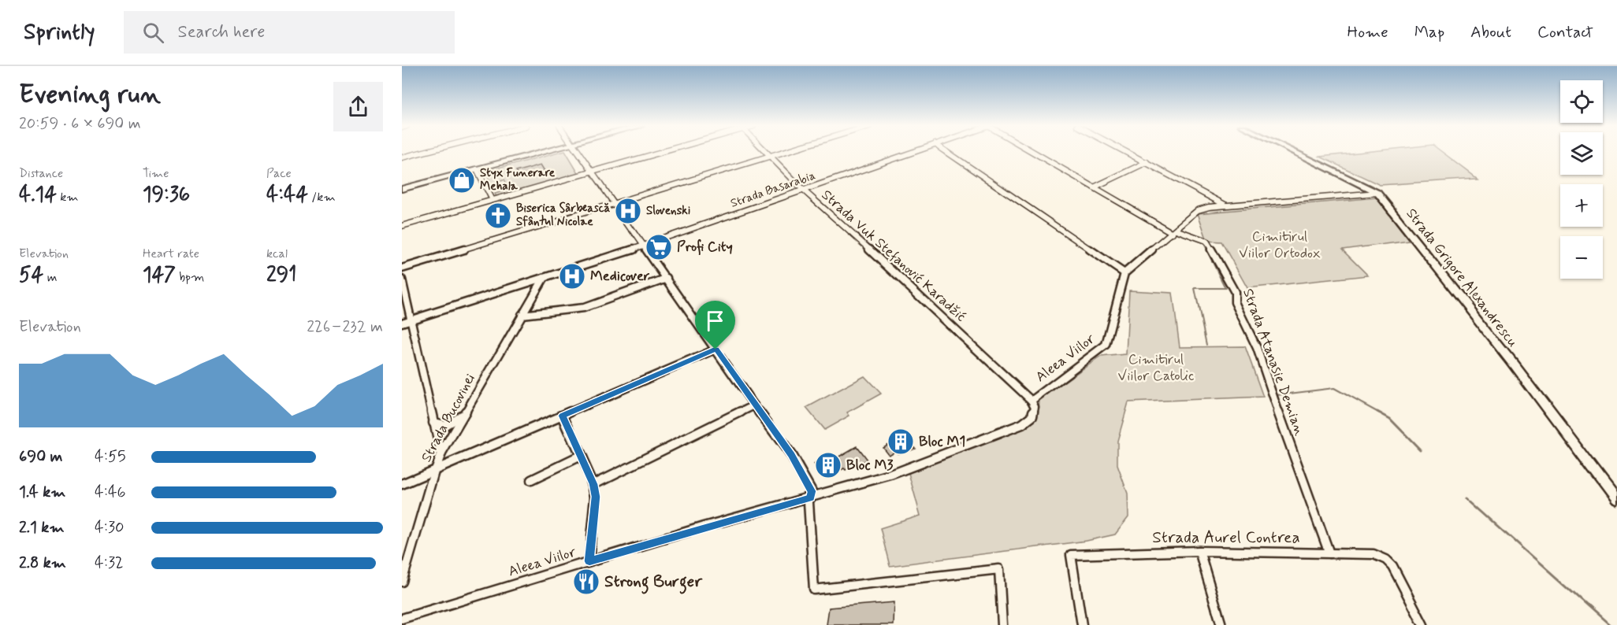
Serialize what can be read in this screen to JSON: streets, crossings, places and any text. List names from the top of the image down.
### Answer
{
  "streets": {
    "street": [
      "Strada Basarabia",
      "Strada Vuk Stefanović Karadžić",
      "Strada Grigore Alexandrescu",
      "Aleea Viilor",
      "Strada Atanasie Demian",
      "Strada Bucovinei",
      "Strada Aurel Contrea"
    ]
  },
  "crossings": [
    ["Strada Basarabia", "Strada Vuk Stefanović Karadžić"],
    ["Strada Basarabia", "Strada Bucovinei"],
    ["Strada Vuk Stefanović Karadžić", "Aleea Viilor"],
    ["Strada Atanasie Demian", "Strada Aurel Contrea"]
  ],
  "parks": ["Cimitirul Viilor Ortodox", "Cimitirul Viilor Catolic"],
  "places": {
    "shop": ["Styx Funerare Mehala"],
    "hospital": ["Slovenski", "Medicover"],
    "church": ["Biserica Sârbească Sfântul Nicolae"],
    "supermarket": ["Profi City"],
    "building": ["Bloc M1", "Bloc M3"],
    "restaurant": ["Strong Burger"]
  },
  "page": {
    "header": "Sprintly",
    "search": "Search here",
    "nav": [
      "Home",
      "Map",
      "About",
      "Contact"
    ],
    "heading": ["Evening run", "20:59 · 6 × 690 m"],
    "map_buttons": ["+", "−"],
    "stats": [
      ["Distance", "4.14 km"],
      ["Time", "19:36"],
      ["Pace", "4:44 /km"],
      ["Elevation", "54 m"],
      ["Heart rate", "147 bpm"],
      ["kcal", "291"]
    ],
    "chart": ["Elevation", "226–232 m"],
    "list": [
      {
        "name": "690 m",
        "note": "4:55"
      },
      {
        "name": "1.4 km",
        "note": "4:46"
      },
      {
        "name": "2.1 km",
        "note": "4:30"
      },
      {
        "name": "2.8 km",
        "note": "4:32"
      }
    ]
  }
}
